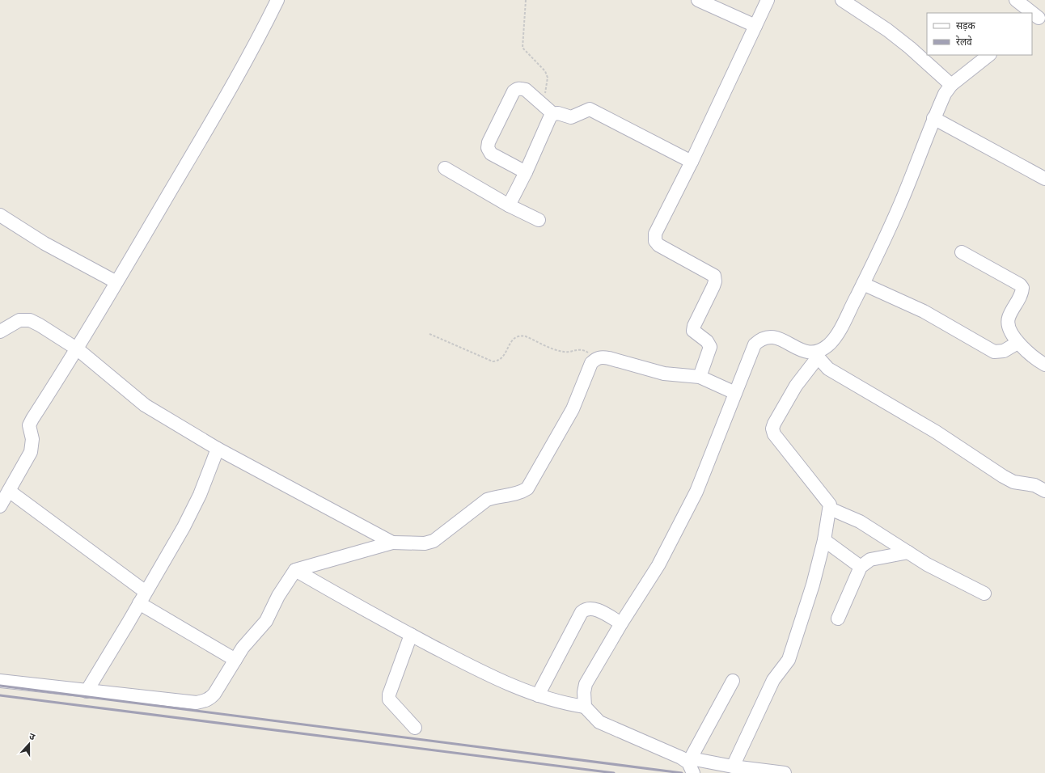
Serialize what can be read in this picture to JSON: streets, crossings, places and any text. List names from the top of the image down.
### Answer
{
  "legend": ["सड़क", "रेलवे"],
  "north": "top"
}
